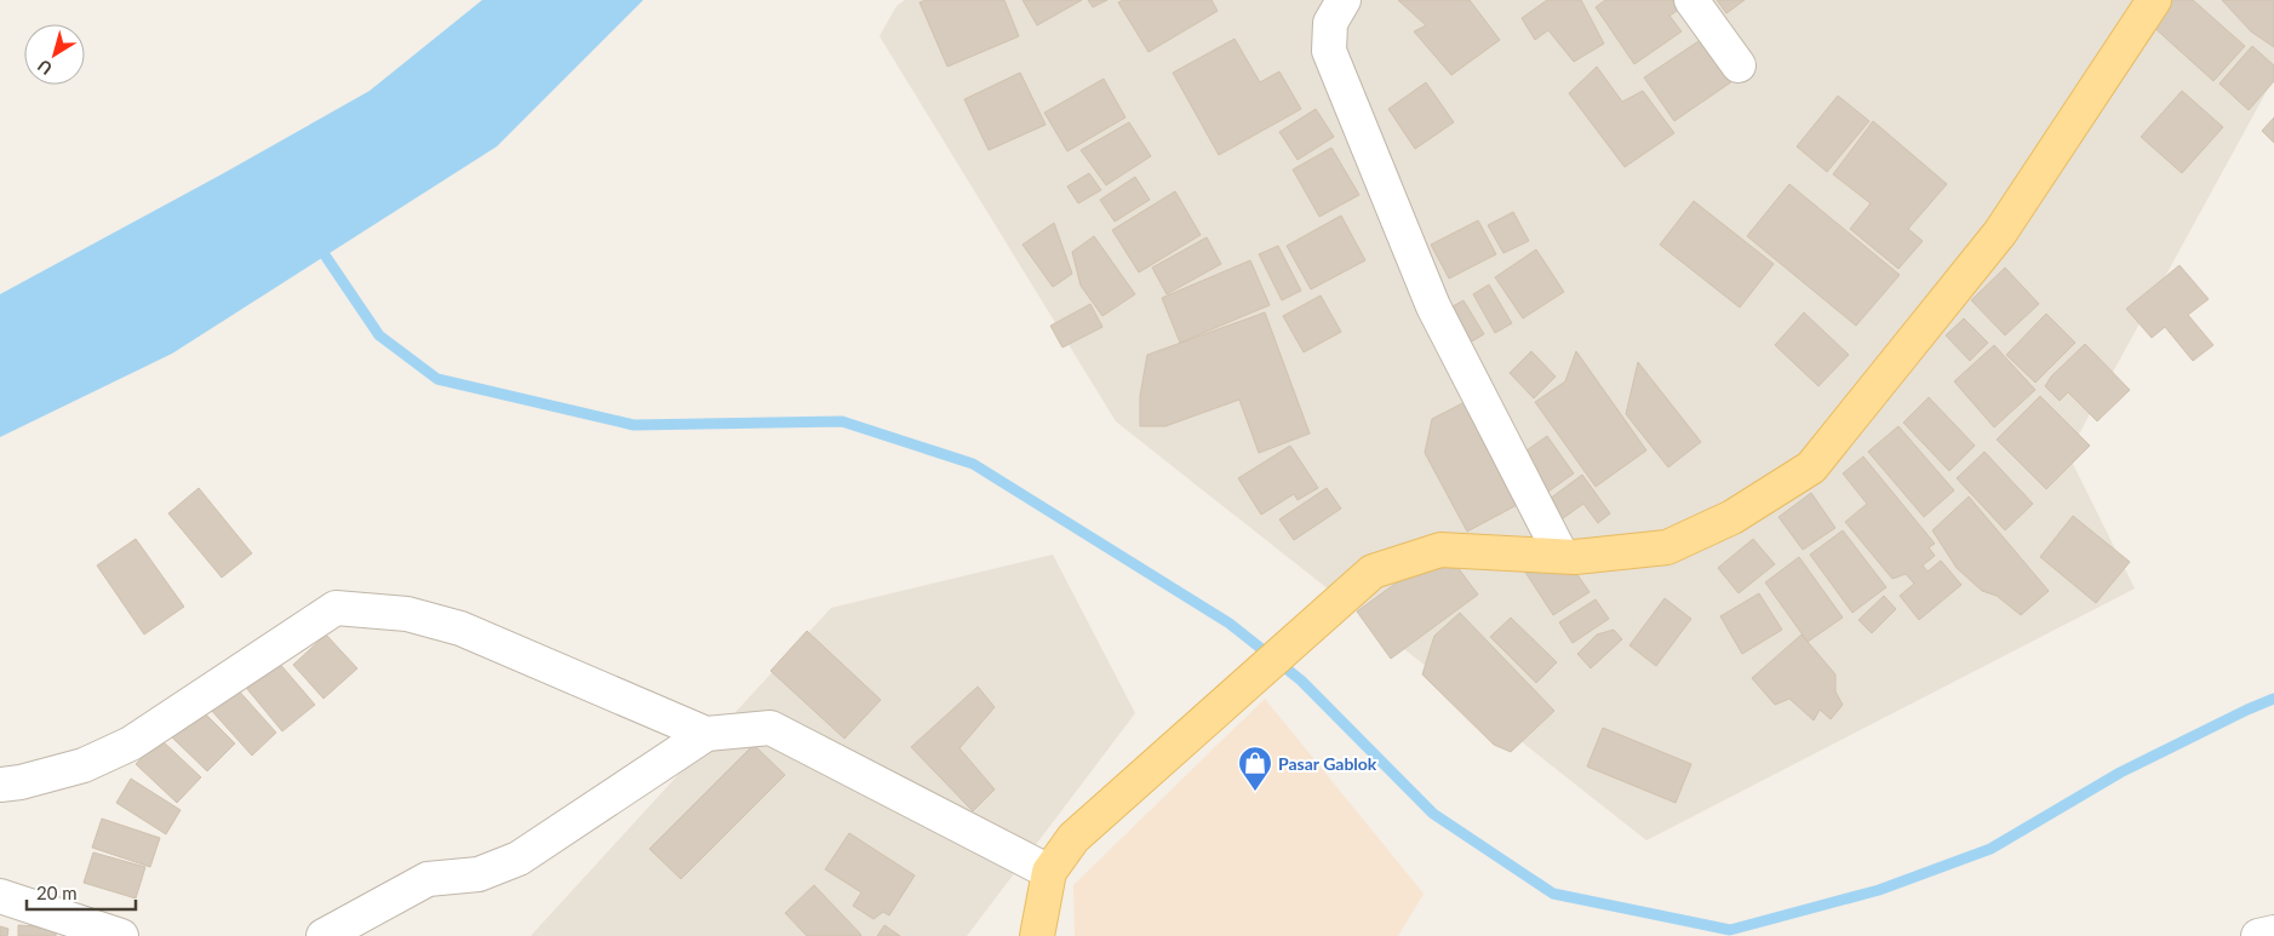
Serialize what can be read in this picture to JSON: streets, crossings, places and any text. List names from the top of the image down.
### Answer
{
  "places": {
    "shop": ["Pasar Gablok"]
  },
  "scale_bar": "20 m",
  "north": "bottom left"
}
